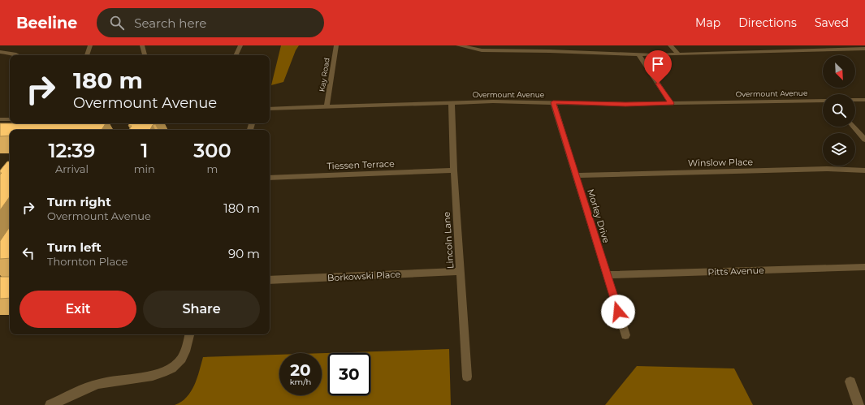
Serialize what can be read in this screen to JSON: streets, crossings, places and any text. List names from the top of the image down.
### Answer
{
  "streets": {
    "street": [
      "Kay Road",
      "Overmount Avenue",
      "Winslow Place",
      "Tiessen Terrace",
      "Morley Drive",
      "Lincoln Lane",
      "Pitts Avenue",
      "Borkowski Place"
    ]
  },
  "crossings": [
    ["Kay Road", "Overmount Avenue"],
    ["Overmount Avenue", "Morley Drive"],
    ["Overmount Avenue", "Lincoln Lane"],
    ["Winslow Place", "Morley Drive"],
    ["Tiessen Terrace", "Lincoln Lane"],
    ["Morley Drive", "Pitts Avenue"],
    ["Lincoln Lane", "Borkowski Place"]
  ],
  "north": "bottom right",
  "page": {
    "header": "Beeline",
    "search": "Search here",
    "nav": ["Map", "Directions", "Saved"],
    "turn": ["180 m", "Overmount Avenue"],
    "eta": [
      "12:39",
      "Arrival",
      "1",
      "min",
      "300",
      "m"
    ],
    "list": [
      {
        "name": "Turn right",
        "note": "Overmount Avenue",
        "value": "180 m"
      },
      {
        "name": "Turn left",
        "note": "Thornton Place",
        "value": "90 m"
      }
    ],
    "buttons": ["Exit", "Share"],
    "speed": "20 km/h",
    "limit": "30"
  }
}
